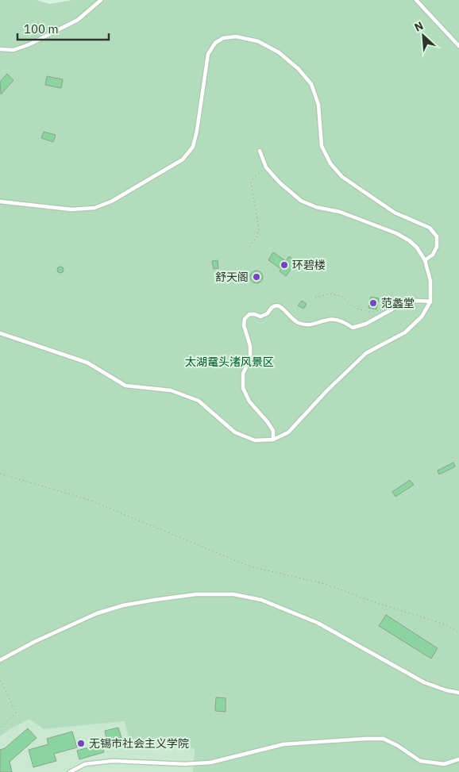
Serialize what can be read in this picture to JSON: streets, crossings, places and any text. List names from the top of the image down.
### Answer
{
  "parks": ["太湖鼋头渚风景区"],
  "places": [
    "环碧楼",
    "舒天阁",
    "范蠡堂",
    "无锡市社会主义学院"
  ],
  "scale_bar": "100 m",
  "north": "top left"
}
